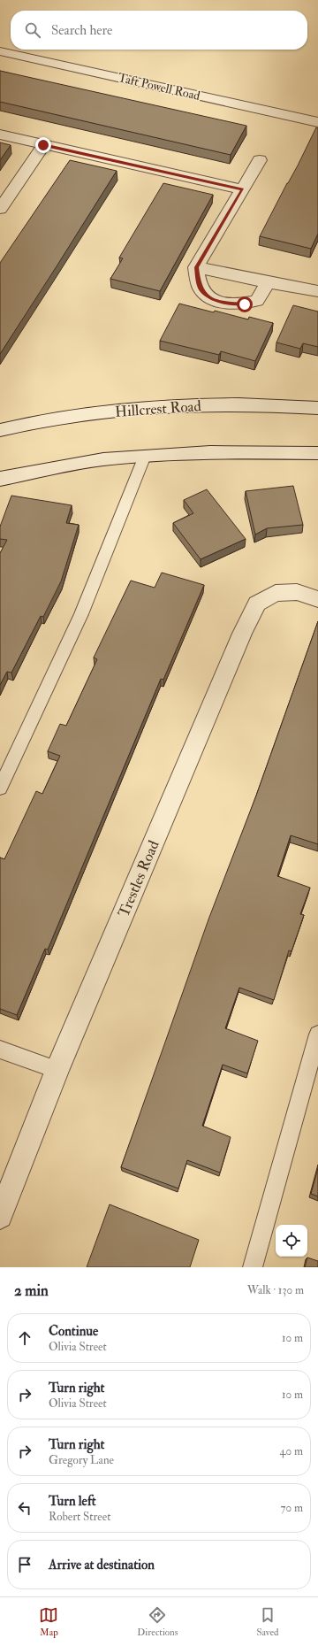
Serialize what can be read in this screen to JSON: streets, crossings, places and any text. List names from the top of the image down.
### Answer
{
  "streets": {
    "street": ["Taft Powell Road", "Hillcrest Road", "Trestles Road"]
  },
  "page": {
    "search": "Search here",
    "heading": ["2 min", "Walk · 130 m"],
    "list": [
      ["Continue", "Olivia Street", "10 m"],
      ["Turn right", "Olivia Street", "10 m"],
      ["Turn right", "Gregory Lane", "40 m"],
      ["Turn left", "Robert Street", "70 m"],
      "Arrive at destination"
    ],
    "nav": ["Map", "Directions", "Saved"]
  }
}
